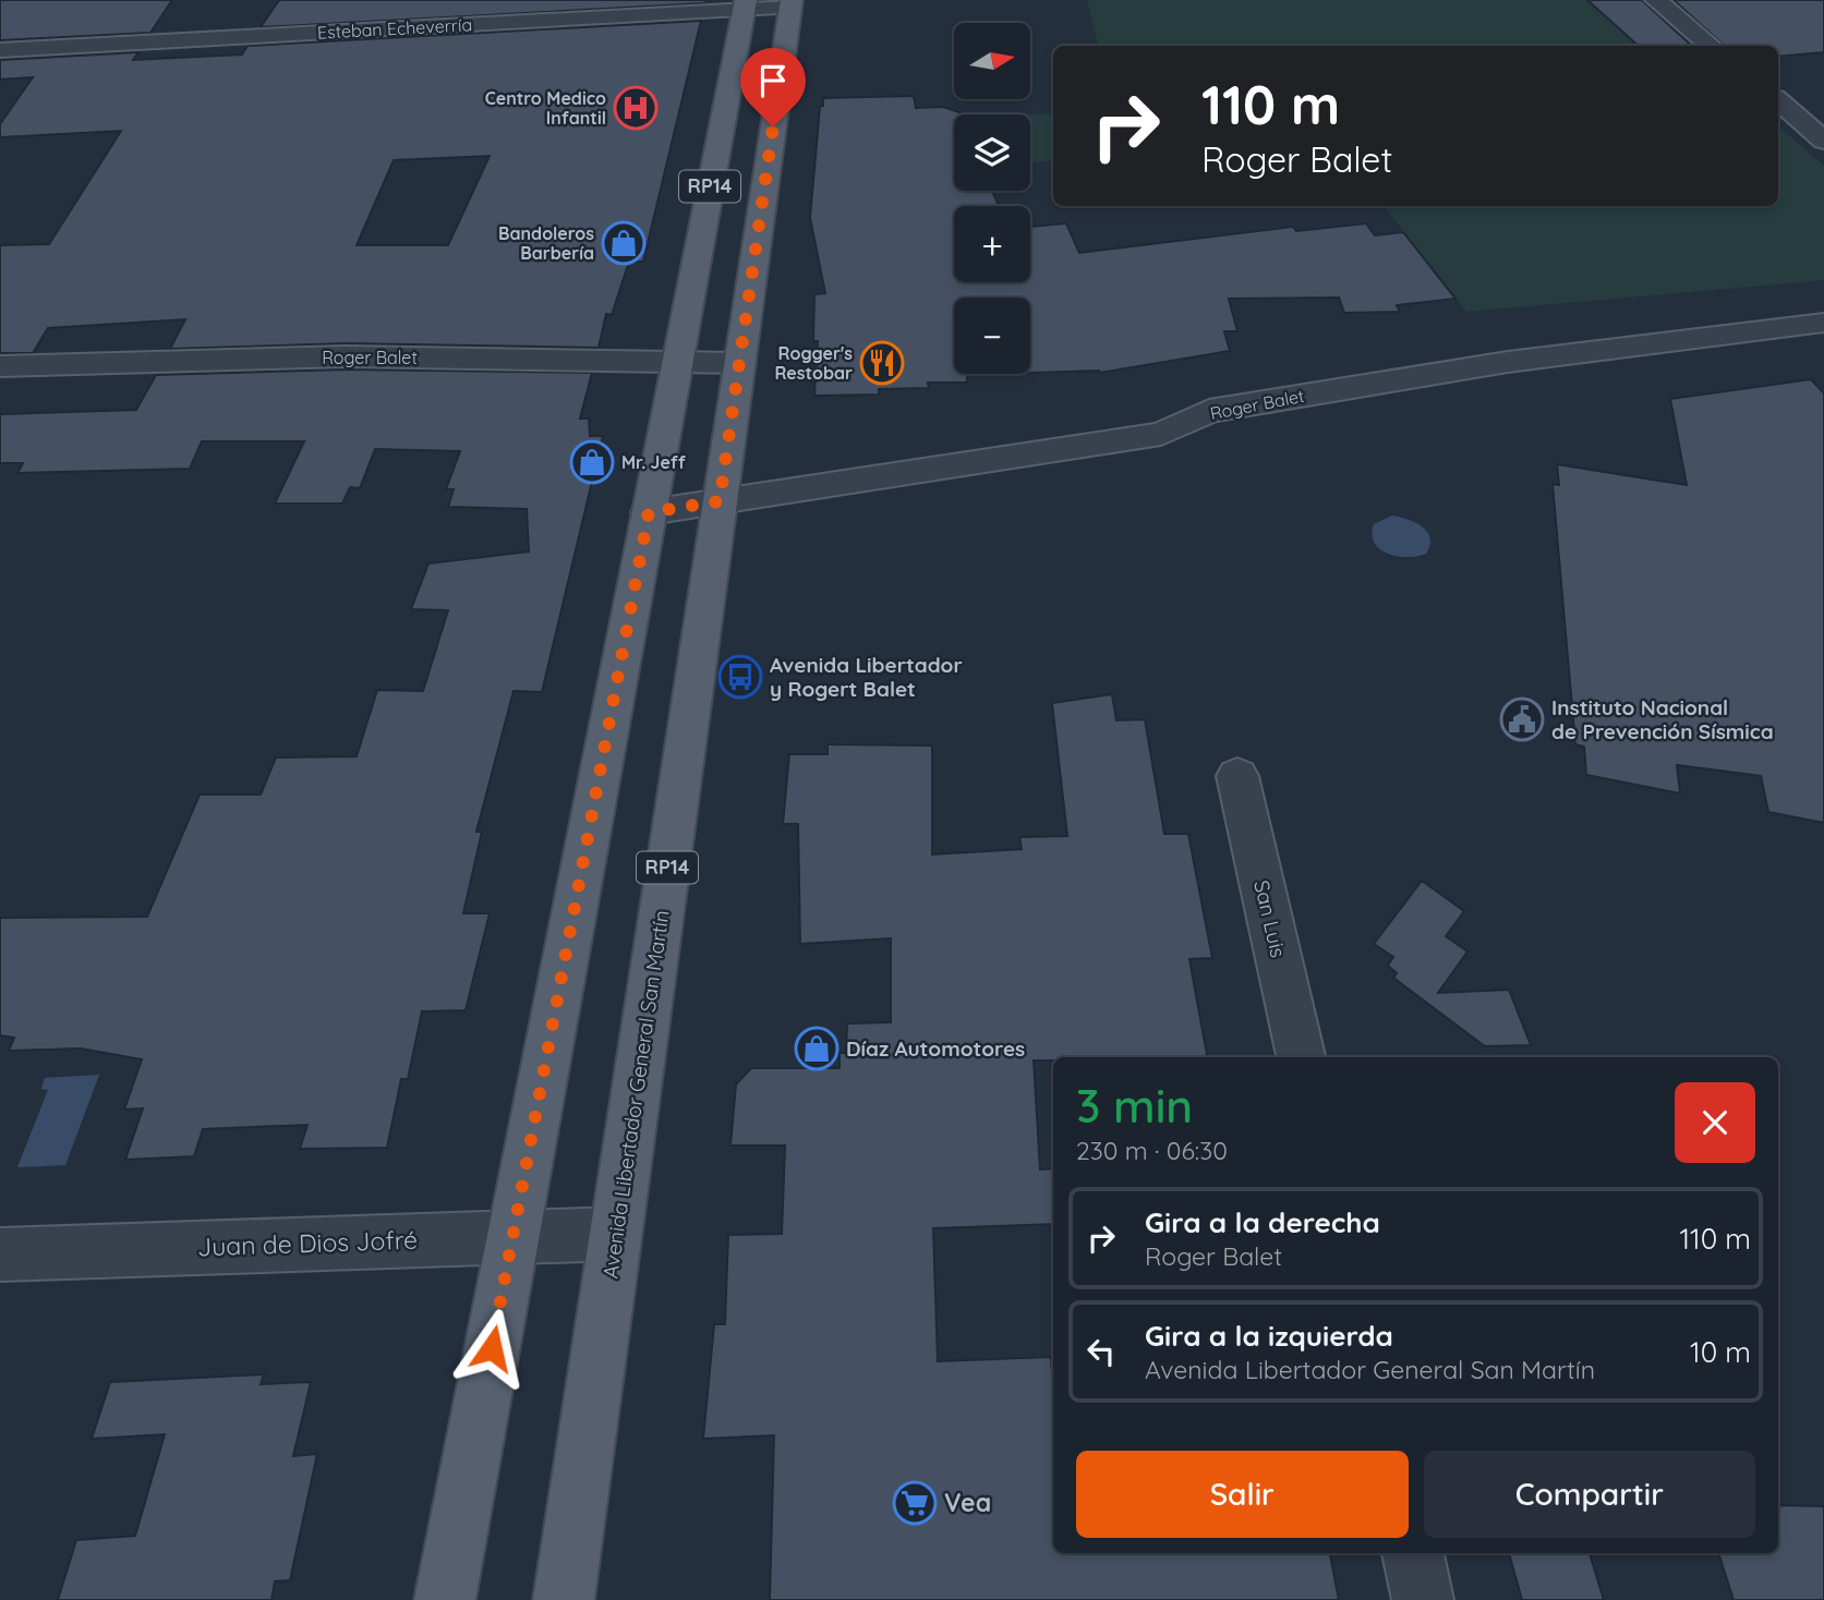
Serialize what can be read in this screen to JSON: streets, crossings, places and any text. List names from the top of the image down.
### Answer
{
  "streets": {
    "main road": ["RP14", "Avenida Libertador General San Martín"],
    "street": [
      "Esteban Echeverría",
      "Roger Balet",
      "San Luis",
      "Juan de Dios Jofré"
    ]
  },
  "crossings": [
    ["Esteban Echeverría", "RP14"],
    ["Esteban Echeverría", "Avenida Libertador General San Martín"],
    ["RP14", "Roger Balet"],
    ["RP14", "Juan de Dios Jofré"],
    ["Roger Balet", "Avenida Libertador General San Martín"],
    ["Avenida Libertador General San Martín", "Juan de Dios Jofré"]
  ],
  "places": {
    "hospital": ["Centro Medico Infantil"],
    "shop": ["Bandoleros Barbería", "Mr. Jeff", "Díaz Automotores"],
    "restaurant": ["Rogger's Restobar"],
    "bus stop": ["Avenida Libertador y Rogert Balet"],
    "public building": ["Instituto Nacional de Prevención Sísmica"],
    "supermarket": ["Vea"]
  },
  "north": "right",
  "page": {
    "map_buttons": ["+", "−"],
    "turn": ["110 m", "Roger Balet"],
    "heading": ["3 min", "230 m · 06:30"],
    "list": [
      {
        "name": "Gira a la derecha",
        "note": "Roger Balet",
        "value": "110 m"
      },
      {
        "name": "Gira a la izquierda",
        "note": "Avenida Libertador General San Martín",
        "value": "10 m"
      }
    ],
    "buttons": ["Salir", "Compartir"]
  }
}
